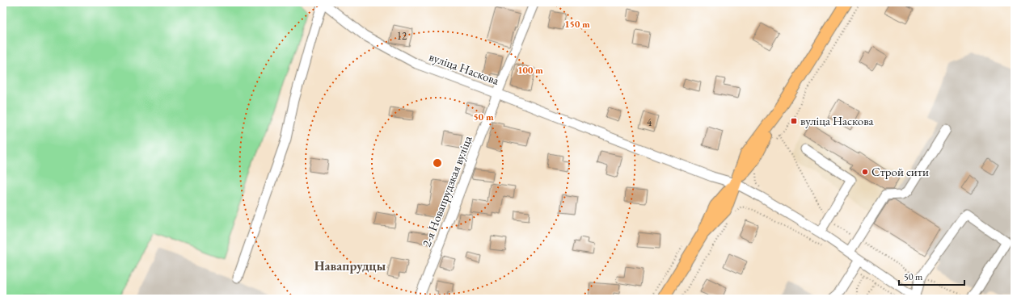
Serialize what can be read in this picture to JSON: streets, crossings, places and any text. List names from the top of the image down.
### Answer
{
  "streets": {
    "street": ["вуліца Наскова", "2-я Новапрудзкая вуліца"]
  },
  "crossings": [
    ["вуліца Наскова", "2-я Новапрудзкая вуліца"]
  ],
  "districts": ["Навапрудцы"],
  "places": {
    "transit": ["вуліца Наскова"],
    "other": ["Строй сити"]
  },
  "house_numbers": ["12", "4"],
  "scale_bar": "50 m",
  "rings": ["150 m", "100 m", "50 m"]
}
